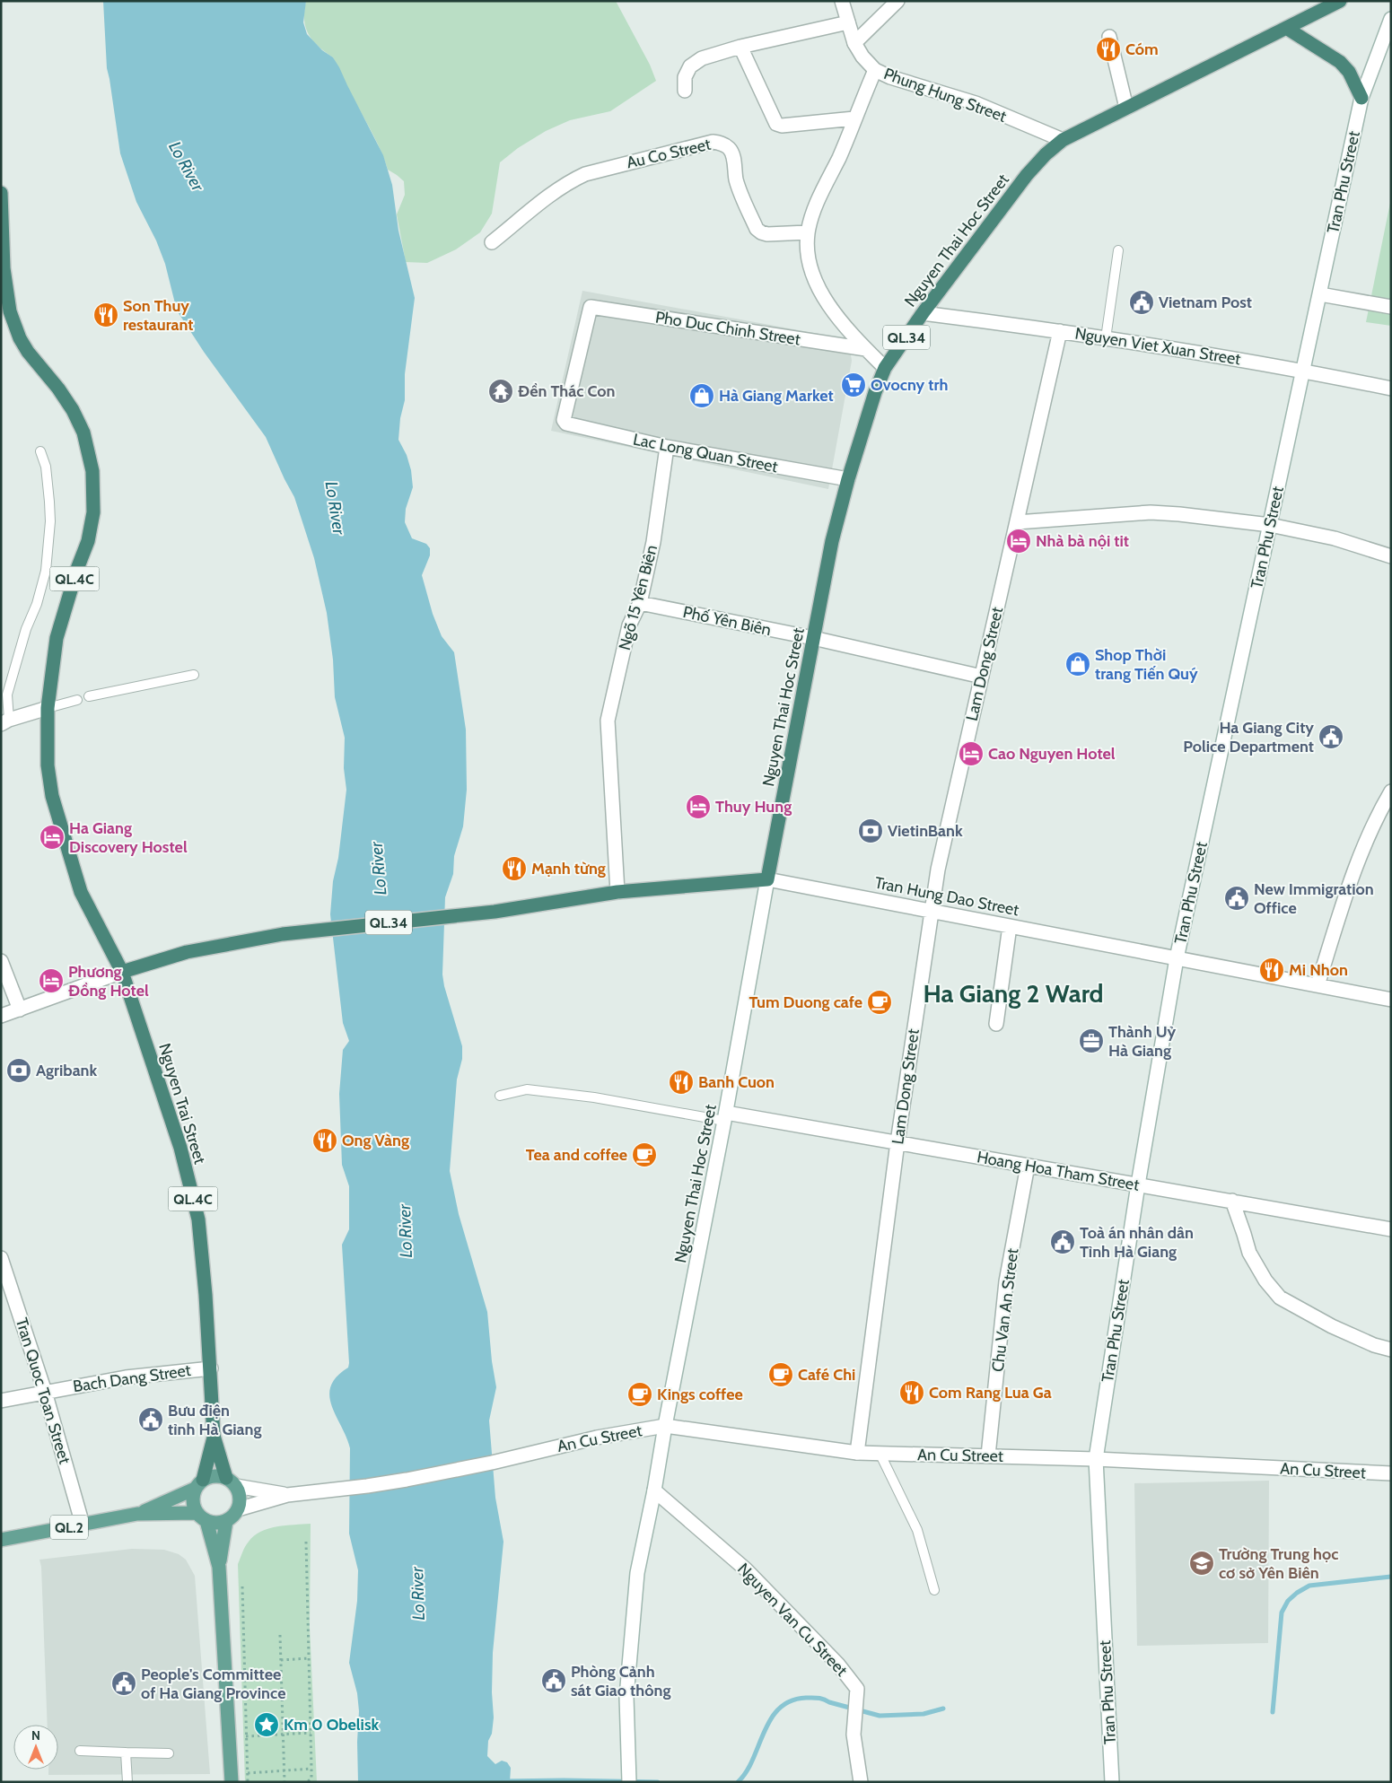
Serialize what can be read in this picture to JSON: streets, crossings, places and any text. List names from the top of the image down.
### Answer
{
  "streets": {
    "highway": [
      "Nguyen Thai Hoc Street",
      "QL.34",
      "QL.4C",
      "Tran Hung Dao Street",
      "Nguyen Trai Street"
    ],
    "main road": ["QL.2"],
    "street": [
      "Phung Hung Street",
      "Au Co Street",
      "Tran Phu Street",
      "Pho Duc Chinh Street",
      "Nguyen Viet Xuan Street",
      "Lac Long Quan Street",
      "Ngõ 15 Yên Biên",
      "Phố Yên Biên",
      "Lam Dong Street",
      "Hoang Hoa Tham Street",
      "Chu Van An Street",
      "Bach Dang Street",
      "Tran Quoc Toan Street",
      "An Cu Street",
      "Nguyen Van Cu Street"
    ]
  },
  "crossings": [
    ["Phung Hung Street", "Nguyen Thai Hoc Street"],
    ["Tran Phu Street", "Nguyen Viet Xuan Street"],
    ["Tran Phu Street", "Tran Hung Dao Street"],
    ["Tran Phu Street", "Hoang Hoa Tham Street"],
    ["Tran Phu Street", "An Cu Street"],
    ["Nguyen Thai Hoc Street", "Nguyen Viet Xuan Street"],
    ["Nguyen Thai Hoc Street", "Lac Long Quan Street"],
    ["Nguyen Thai Hoc Street", "Phố Yên Biên"],
    ["Nguyen Thai Hoc Street", "Tran Hung Dao Street"],
    ["Nguyen Thai Hoc Street", "Hoang Hoa Tham Street"],
    ["Nguyen Thai Hoc Street", "An Cu Street"],
    ["Nguyen Thai Hoc Street", "Nguyen Van Cu Street"],
    ["Pho Duc Chinh Street", "Lac Long Quan Street"],
    ["Nguyen Viet Xuan Street", "Lam Dong Street"],
    ["Lac Long Quan Street", "Ngõ 15 Yên Biên"],
    ["QL.4C", "Tran Hung Dao Street"],
    ["QL.4C", "Nguyen Trai Street"],
    ["Ngõ 15 Yên Biên", "Phố Yên Biên"],
    ["Ngõ 15 Yên Biên", "Tran Hung Dao Street"],
    ["Phố Yên Biên", "Lam Dong Street"],
    ["Lam Dong Street", "Tran Hung Dao Street"],
    ["Lam Dong Street", "Hoang Hoa Tham Street"],
    ["Lam Dong Street", "An Cu Street"],
    ["Tran Hung Dao Street", "Nguyen Trai Street"],
    ["Nguyen Trai Street", "Bach Dang Street"],
    ["Nguyen Trai Street", "QL.2"],
    ["Hoang Hoa Tham Street", "Chu Van An Street"],
    ["Chu Van An Street", "An Cu Street"],
    ["Bach Dang Street", "Tran Quoc Toan Street"],
    ["Tran Quoc Toan Street", "QL.2"]
  ],
  "districts": ["Ha Giang 2 Ward"],
  "water": ["Lo River"],
  "places": {
    "restaurant": [
      "Cóm",
      "Son Thuy restaurant",
      "Mạnh từng",
      "Mi Nhon",
      "Banh Cuon",
      "Ong Vàng",
      "Com Rang Lua Ga"
    ],
    "public building": [
      "Vietnam Post",
      "Ha Giang City Police Department",
      "New Immigration Office",
      "Toà án nhân dân Tỉnh Hà Giang",
      "Bưu điện tỉnh Hà Giang",
      "Phòng Cảnh sát Giao thông",
      "People's Committee of Ha Giang Province"
    ],
    "supermarket": ["Ovocny trh"],
    "temple": ["Đền Thác Con"],
    "shop": ["Hà Giang Market", "Shop Thời trang Tiến Quý"],
    "hotel": [
      "Nhà bà nội tit",
      "Cao Nguyen Hotel",
      "Thuy Hung",
      "Ha Giang Discovery Hostel",
      "Phương Đồng Hotel"
    ],
    "bank": ["VietinBank", "Agribank"],
    "cafe": [
      "Tum Duong cafe",
      "Tea and coffee",
      "Café Chi",
      "Kings coffee"
    ],
    "office": ["Thành Uỷ Hà Giang"],
    "school or university": ["Trường Trung học cơ sở Yên Biên"],
    "place": ["Km 0 Obelisk"]
  },
  "north": "top"
}
